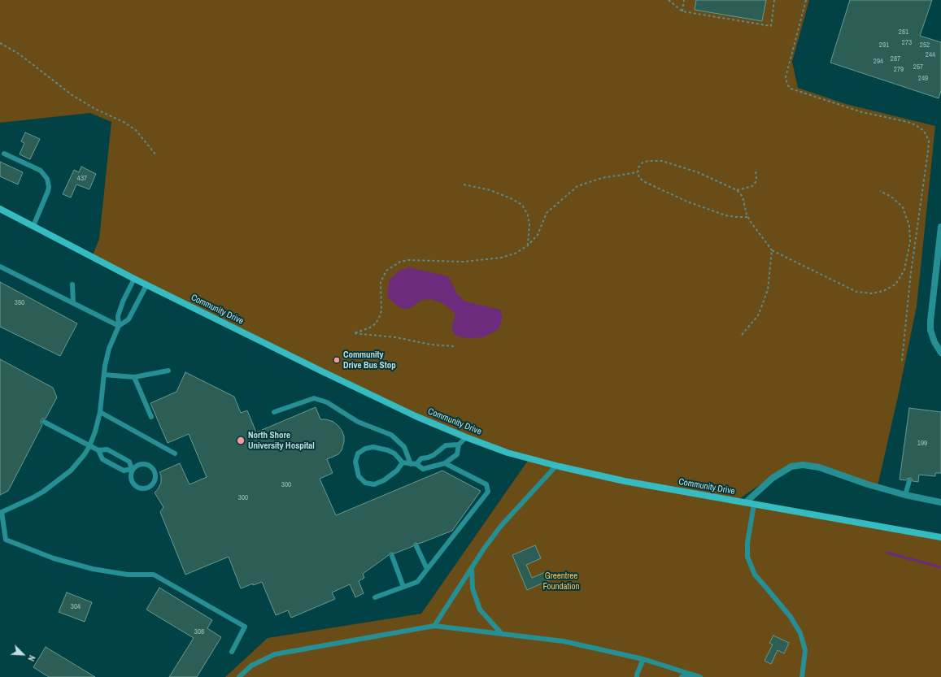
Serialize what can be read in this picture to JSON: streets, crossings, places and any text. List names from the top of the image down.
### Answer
{
  "streets": {
    "main road": ["Community Drive"]
  },
  "parks": ["Greentree Foundation"],
  "places": ["Community Drive Bus Stop", "North Shore University Hospital"],
  "house_numbers": [
    "281",
    "273",
    "291",
    "252",
    "244",
    "287",
    "294",
    "257",
    "279",
    "249",
    "437",
    "350",
    "199",
    "300",
    "300",
    "304",
    "308"
  ],
  "north": "bottom right"
}
